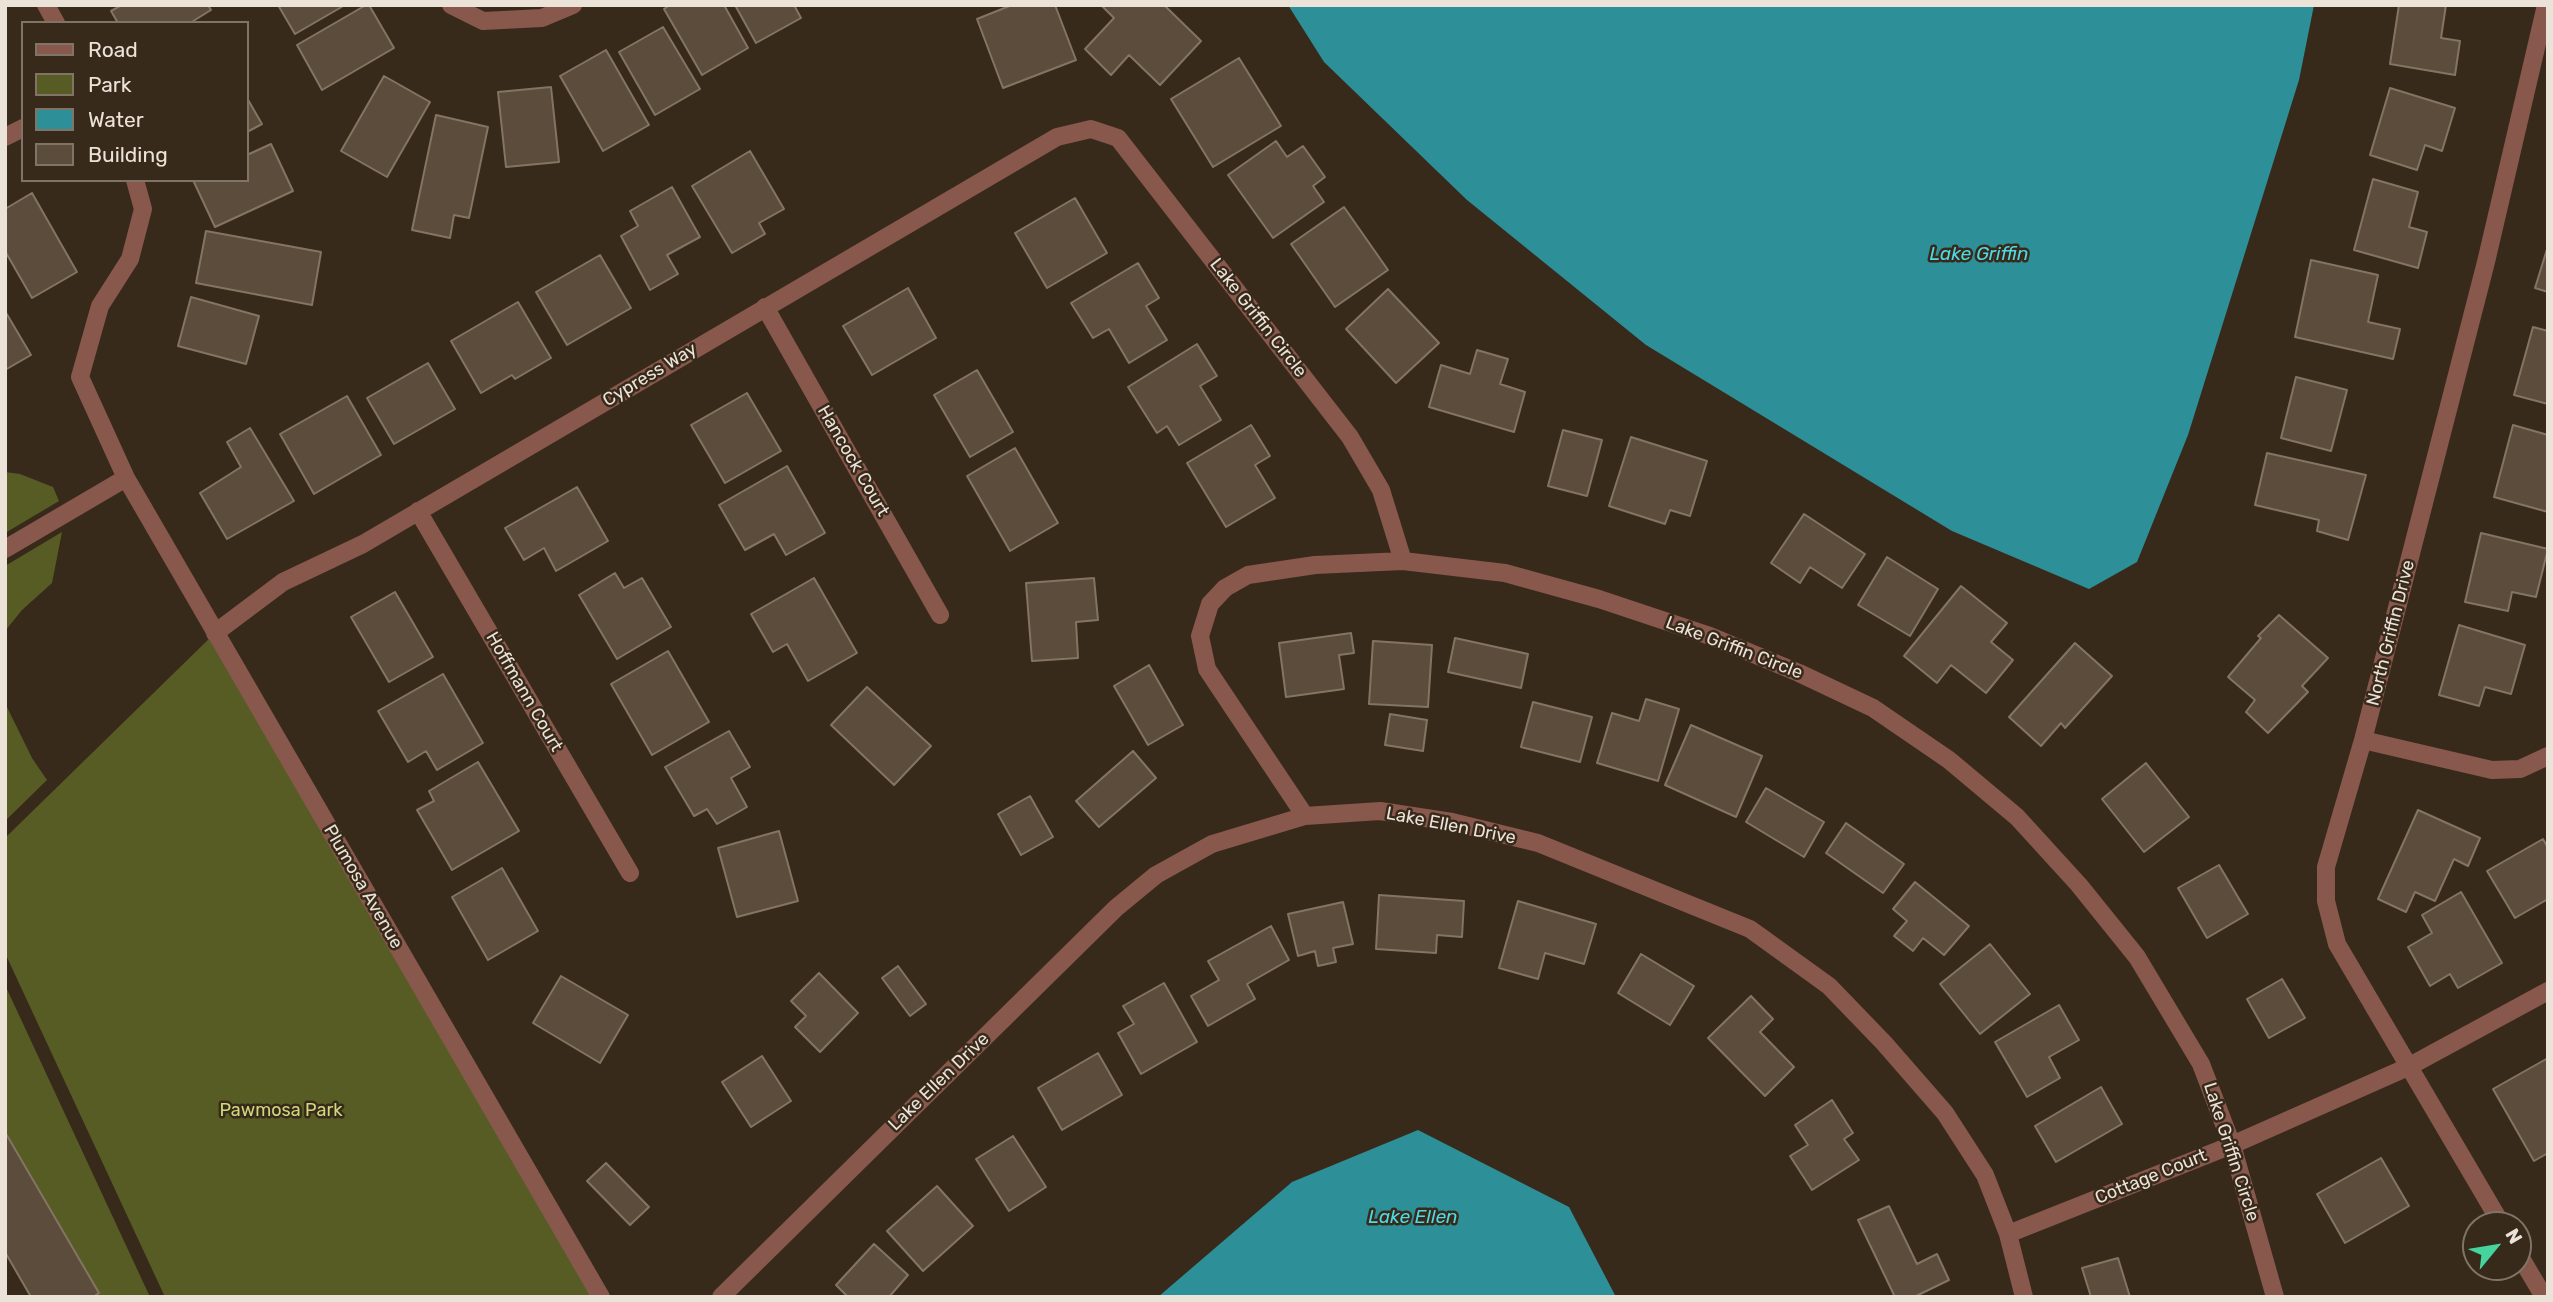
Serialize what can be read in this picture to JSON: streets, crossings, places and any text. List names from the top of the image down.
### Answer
{
  "streets": {
    "street": [
      "Lake Griffin Circle",
      "Cypress Way",
      "Hancock Court",
      "North Griffin Drive",
      "Hoffmann Court",
      "Lake Ellen Drive",
      "Plumosa Avenue",
      "Cottage Court"
    ]
  },
  "crossings": [
    ["Lake Griffin Circle", "Cypress Way"],
    ["Lake Griffin Circle", "Cottage Court"],
    ["Cypress Way", "Hancock Court"],
    ["Cypress Way", "Hoffmann Court"],
    ["Cypress Way", "Plumosa Avenue"],
    ["North Griffin Drive", "Cottage Court"],
    ["Lake Ellen Drive", "Cottage Court"]
  ],
  "water": ["Lake Griffin", "Lake Ellen"],
  "parks": ["Pawmosa Park"],
  "legend": [
    "Road",
    "Park",
    "Water",
    "Building"
  ],
  "north": "top right"
}
